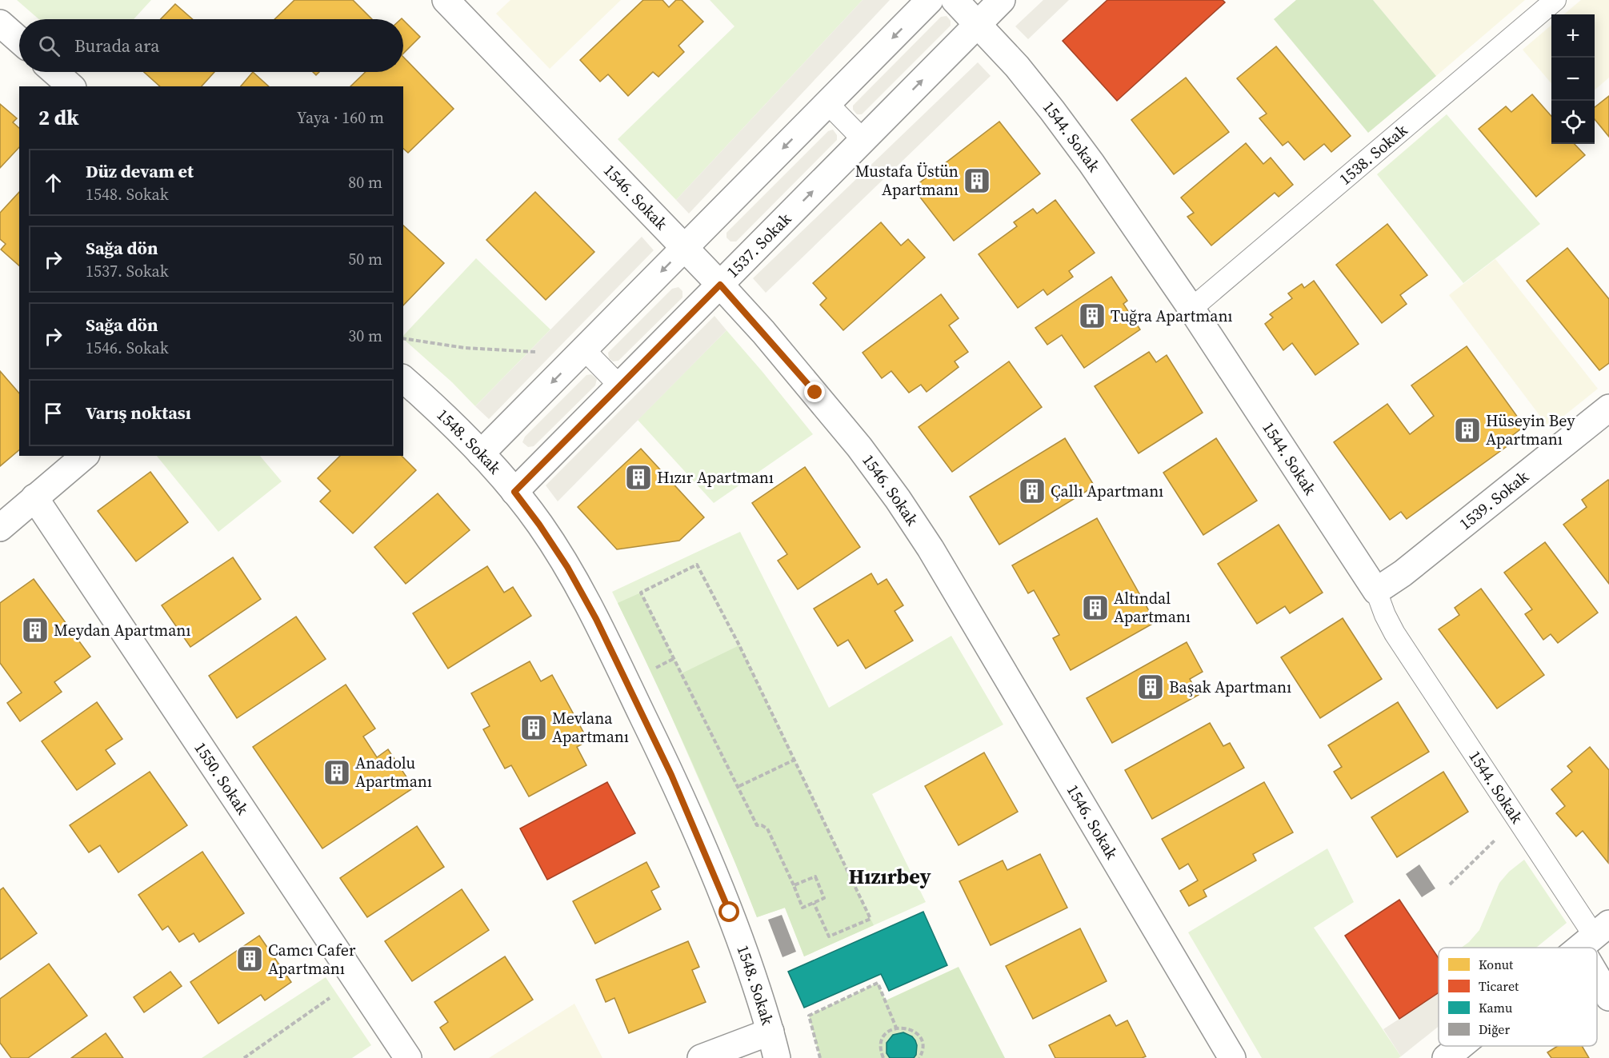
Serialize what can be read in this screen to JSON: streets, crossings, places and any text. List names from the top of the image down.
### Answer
{
  "streets": {
    "street": [
      "1544. Sokak",
      "1546. Sokak",
      "1537. Sokak",
      "1548. Sokak",
      "1539. Sokak",
      "1550. Sokak"
    ],
    "lane": ["1538. Sokak"]
  },
  "crossings": [
    ["1544. Sokak", "1538. Sokak"],
    ["1544. Sokak", "1537. Sokak"],
    ["1544. Sokak", "1539. Sokak"],
    ["1546. Sokak", "1537. Sokak"],
    ["1537. Sokak", "1548. Sokak"]
  ],
  "districts": ["Hızırbey"],
  "places": {
    "building": [
      "Mustafa Üstün Apartmanı",
      "Tuğra Apartmanı",
      "Hüseyin Bey Apartmanı",
      "Hızır Apartmanı",
      "Çallı Apartmanı",
      "Altındal Apartmanı",
      "Meydan Apartmanı",
      "Başak Apartmanı",
      "Mevlana Apartmanı",
      "Anadolu Apartmanı",
      "Camcı Cafer Apartmanı"
    ]
  },
  "legend": [
    "Konut",
    "Ticaret",
    "Kamu",
    "Diğer"
  ],
  "page": {
    "map_buttons": ["+", "−"],
    "search": "Burada ara",
    "heading": ["2 dk", "Yaya · 160 m"],
    "list": [
      ["Düz devam et", "1548. Sokak", "80 m"],
      ["Sağa dön", "1537. Sokak", "50 m"],
      ["Sağa dön", "1546. Sokak", "30 m"],
      "Varış noktası"
    ]
  }
}
